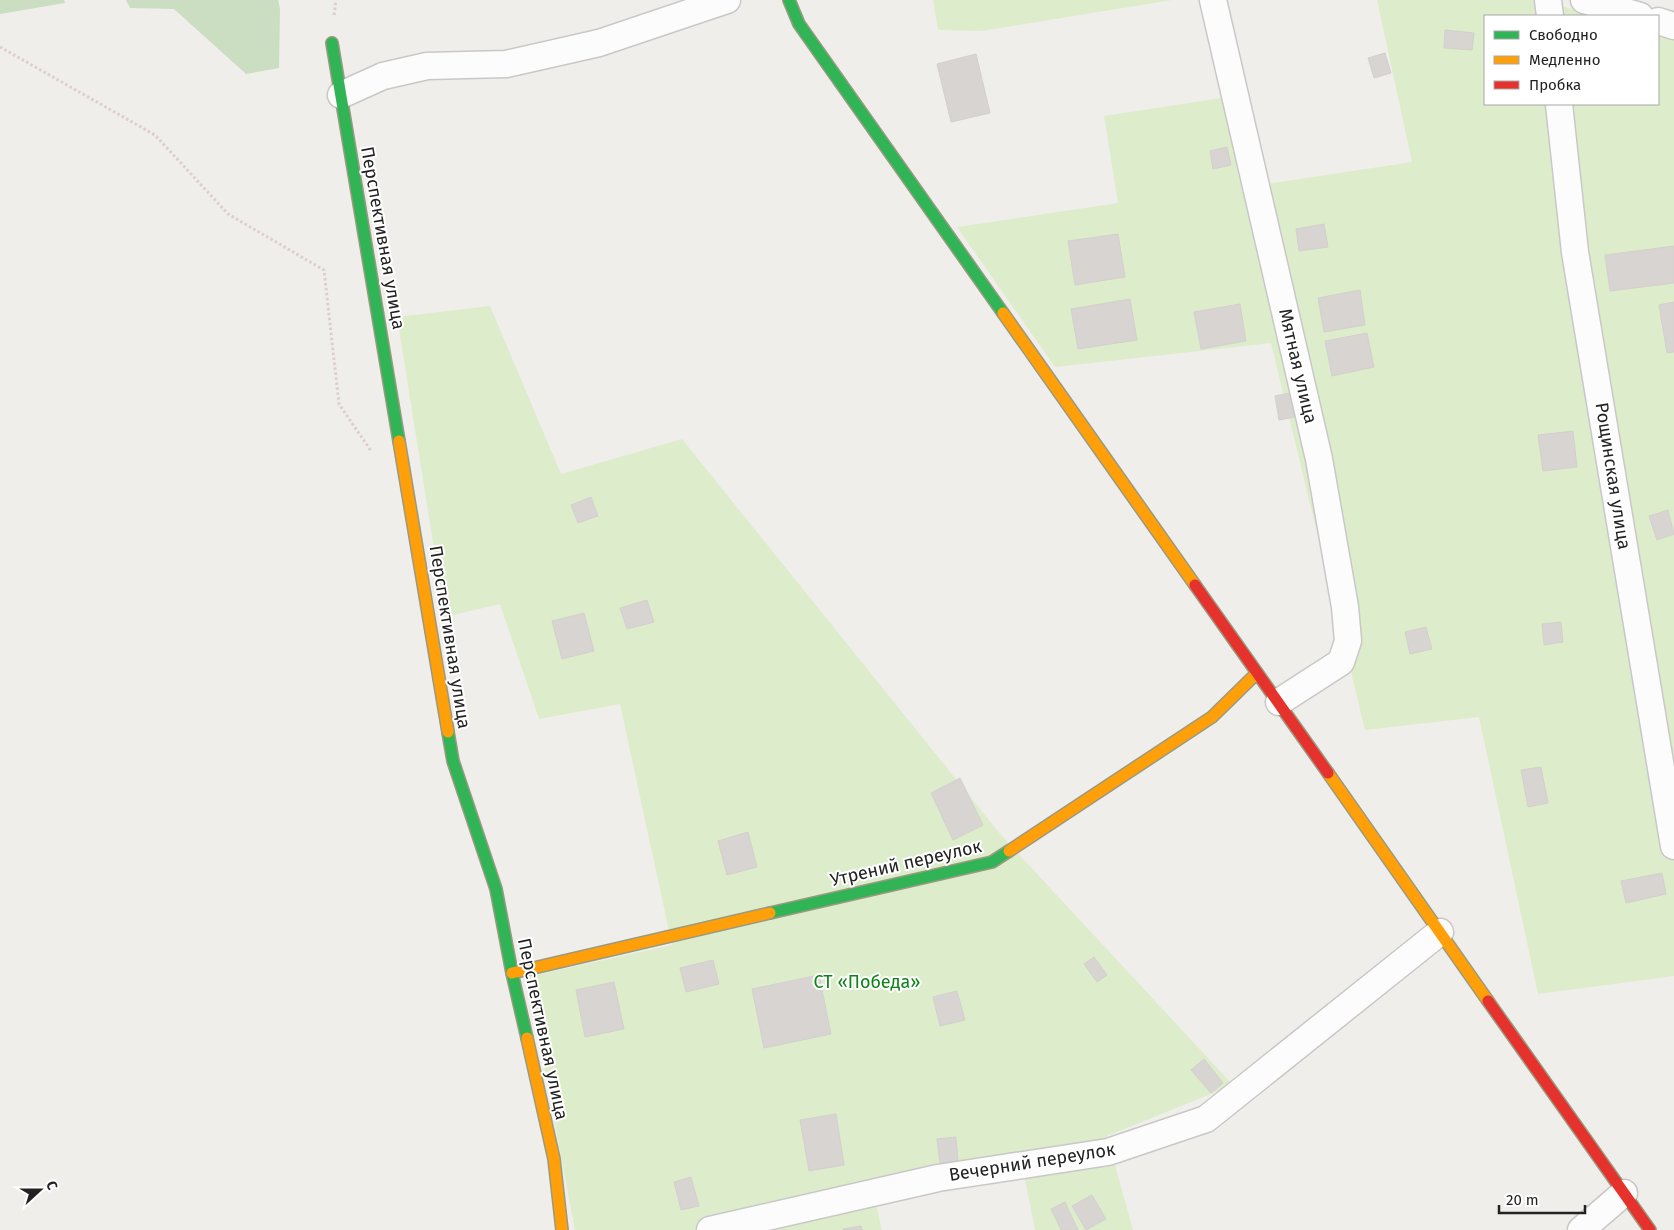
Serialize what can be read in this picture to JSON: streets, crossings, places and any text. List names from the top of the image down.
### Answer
{
  "streets": {
    "street": [
      "Перспективная улица",
      "Мятная улица",
      "Рощинская улица",
      "Утрений переулок",
      "Вечерний переулок"
    ]
  },
  "crossings": [
    ["Перспективная улица", "Утрений переулок"]
  ],
  "parks": ["СТ «Победа»"],
  "legend": ["Свободно", "Медленно", "Пробка"],
  "scale_bar": "20 m",
  "north": "right"
}
